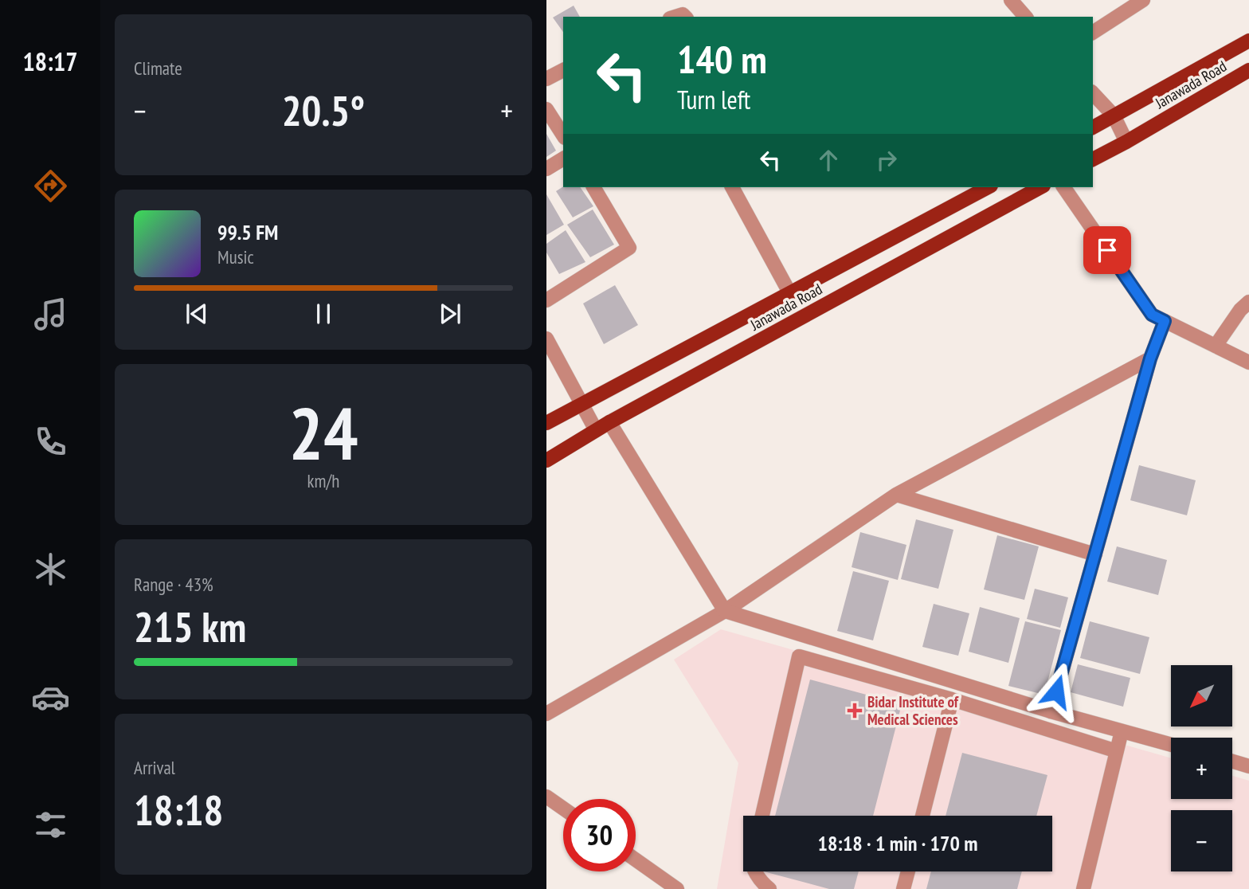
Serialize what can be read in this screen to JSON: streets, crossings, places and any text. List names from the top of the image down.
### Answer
{
  "streets": {
    "main road": ["Janawada Road"]
  },
  "places": {
    "health": ["Bidar Institute of Medical Sciences"]
  },
  "north": "bottom left",
  "page": {
    "tabs": "18:17",
    "tile": [
      "Climate",
      ["24", "km/h"],
      ["Range · 43%", "215 km"],
      ["Arrival", "18:18"]
    ],
    "turn": ["140 m", "Turn left"],
    "heat": ["−", "20.5°", "+"],
    "song": ["99.5 FM", "Music"],
    "map_buttons": ["+", "−"],
    "limit": "30",
    "trip": "18:18 · 1 min · 170 m"
  }
}
